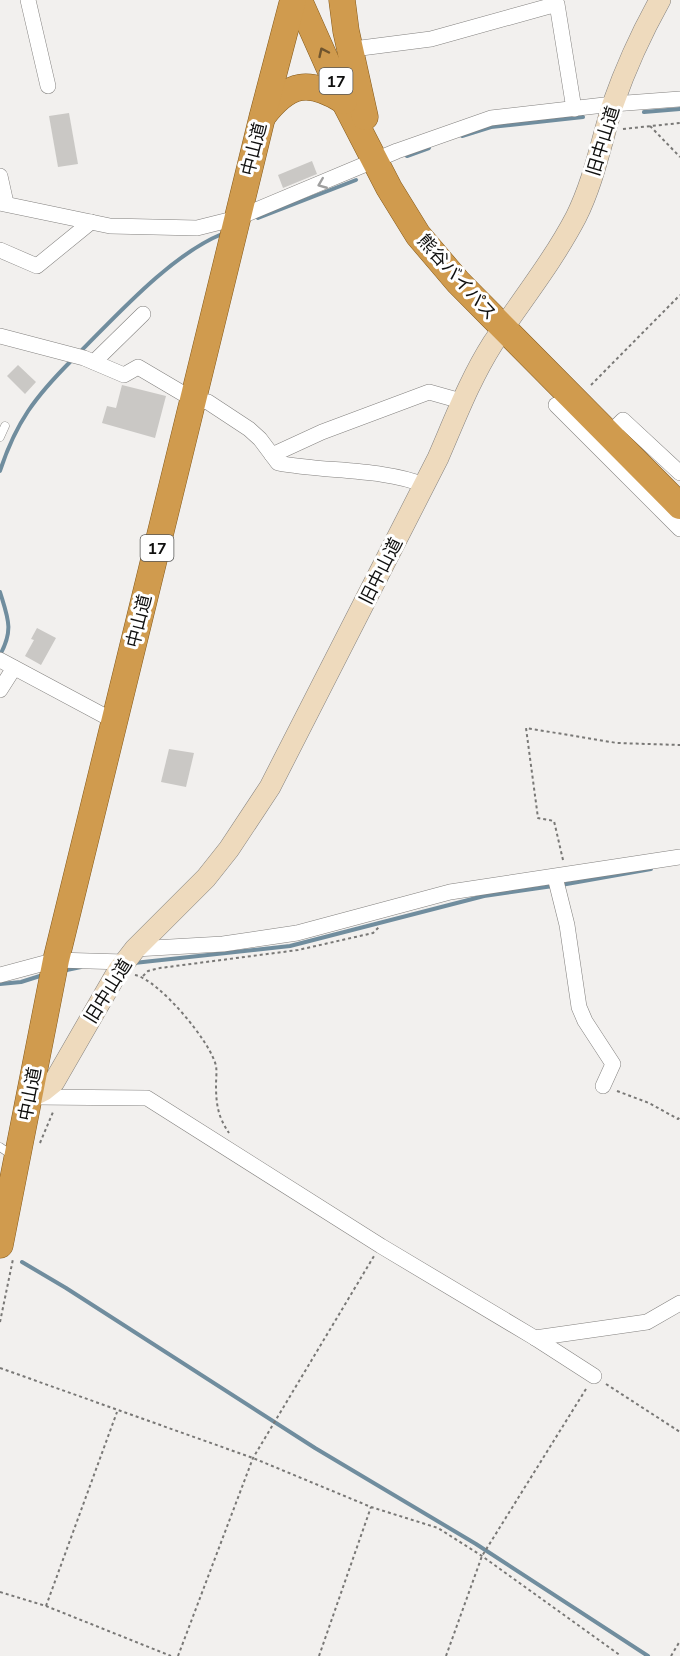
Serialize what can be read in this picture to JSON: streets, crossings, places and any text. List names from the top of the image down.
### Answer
{
  "streets": {
    "highway": ["17", "中山道", "熊谷バイパス"],
    "main road": ["旧中山道"]
  },
  "crossings": [
    ["旧中山道", "中山道"],
    ["旧中山道", "熊谷バイパス"]
  ]
}
